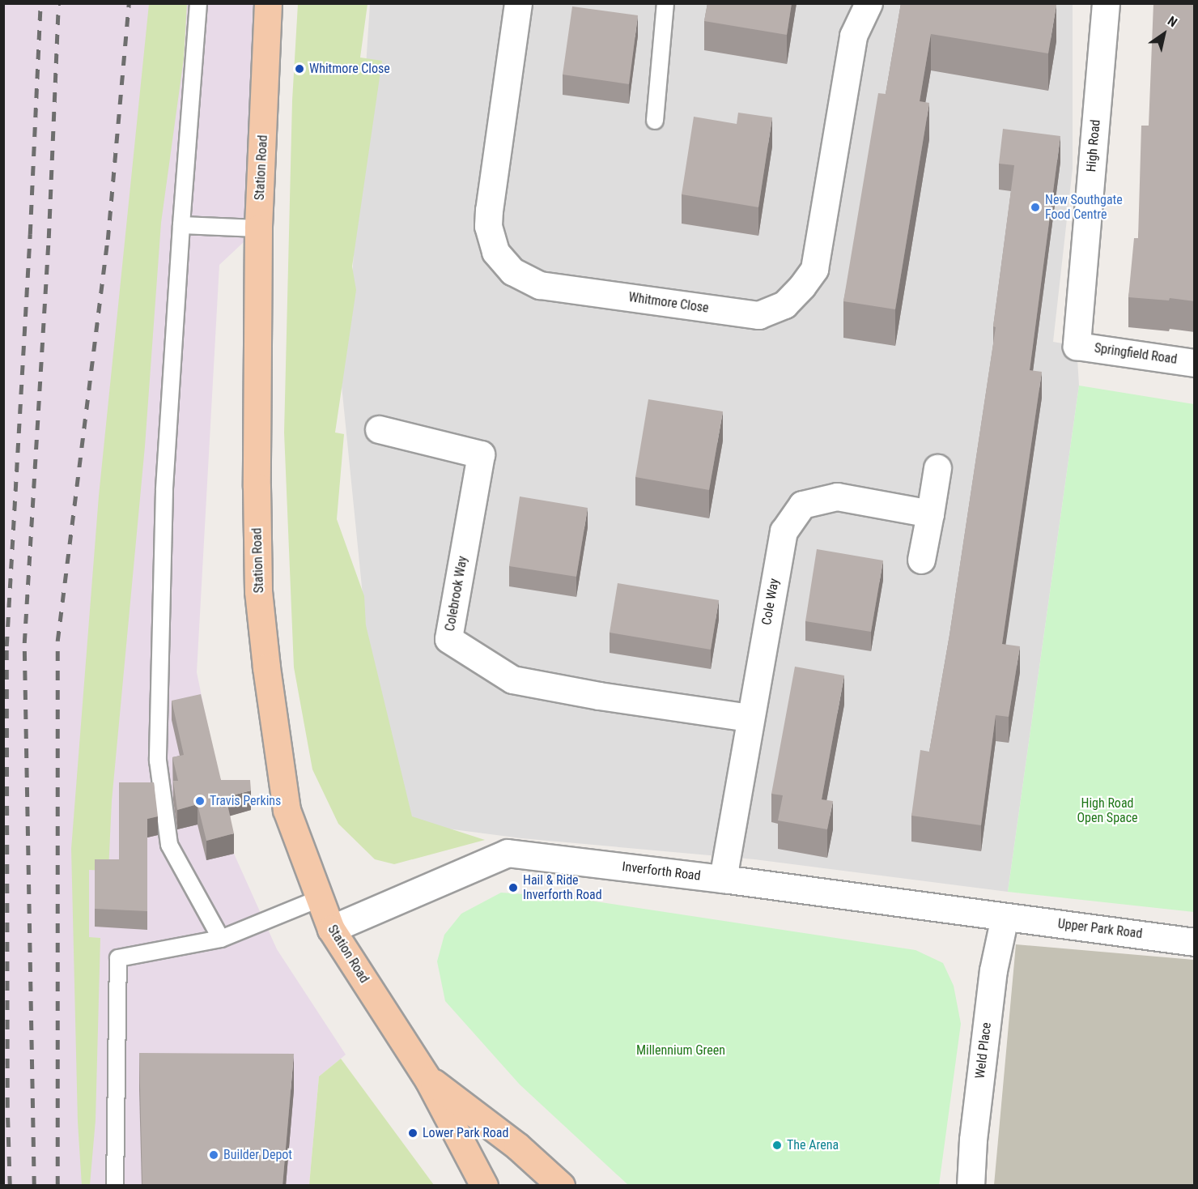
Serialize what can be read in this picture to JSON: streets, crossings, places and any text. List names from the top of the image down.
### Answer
{
  "streets": {
    "main road": ["Station Road"],
    "street": [
      "High Road",
      "Whitmore Close",
      "Springfield Road",
      "Colebrook Way",
      "Cole Way",
      "Inverforth Road",
      "Upper Park Road",
      "Weld Place"
    ]
  },
  "crossings": [
    ["High Road", "Springfield Road"],
    ["Station Road", "Inverforth Road"],
    ["Colebrook Way", "Cole Way"],
    ["Cole Way", "Inverforth Road"],
    ["Inverforth Road", "Upper Park Road"],
    ["Inverforth Road", "Weld Place"],
    ["Upper Park Road", "Weld Place"]
  ],
  "parks": ["High Road Open Space", "Millennium Green"],
  "places": [
    "Whitmore Close",
    "New Southgate Food Centre",
    "Travis Perkins",
    "Hail & Ride Inverforth Road",
    "Lower Park Road",
    "The Arena",
    "Builder Depot"
  ],
  "north": "top right"
}
